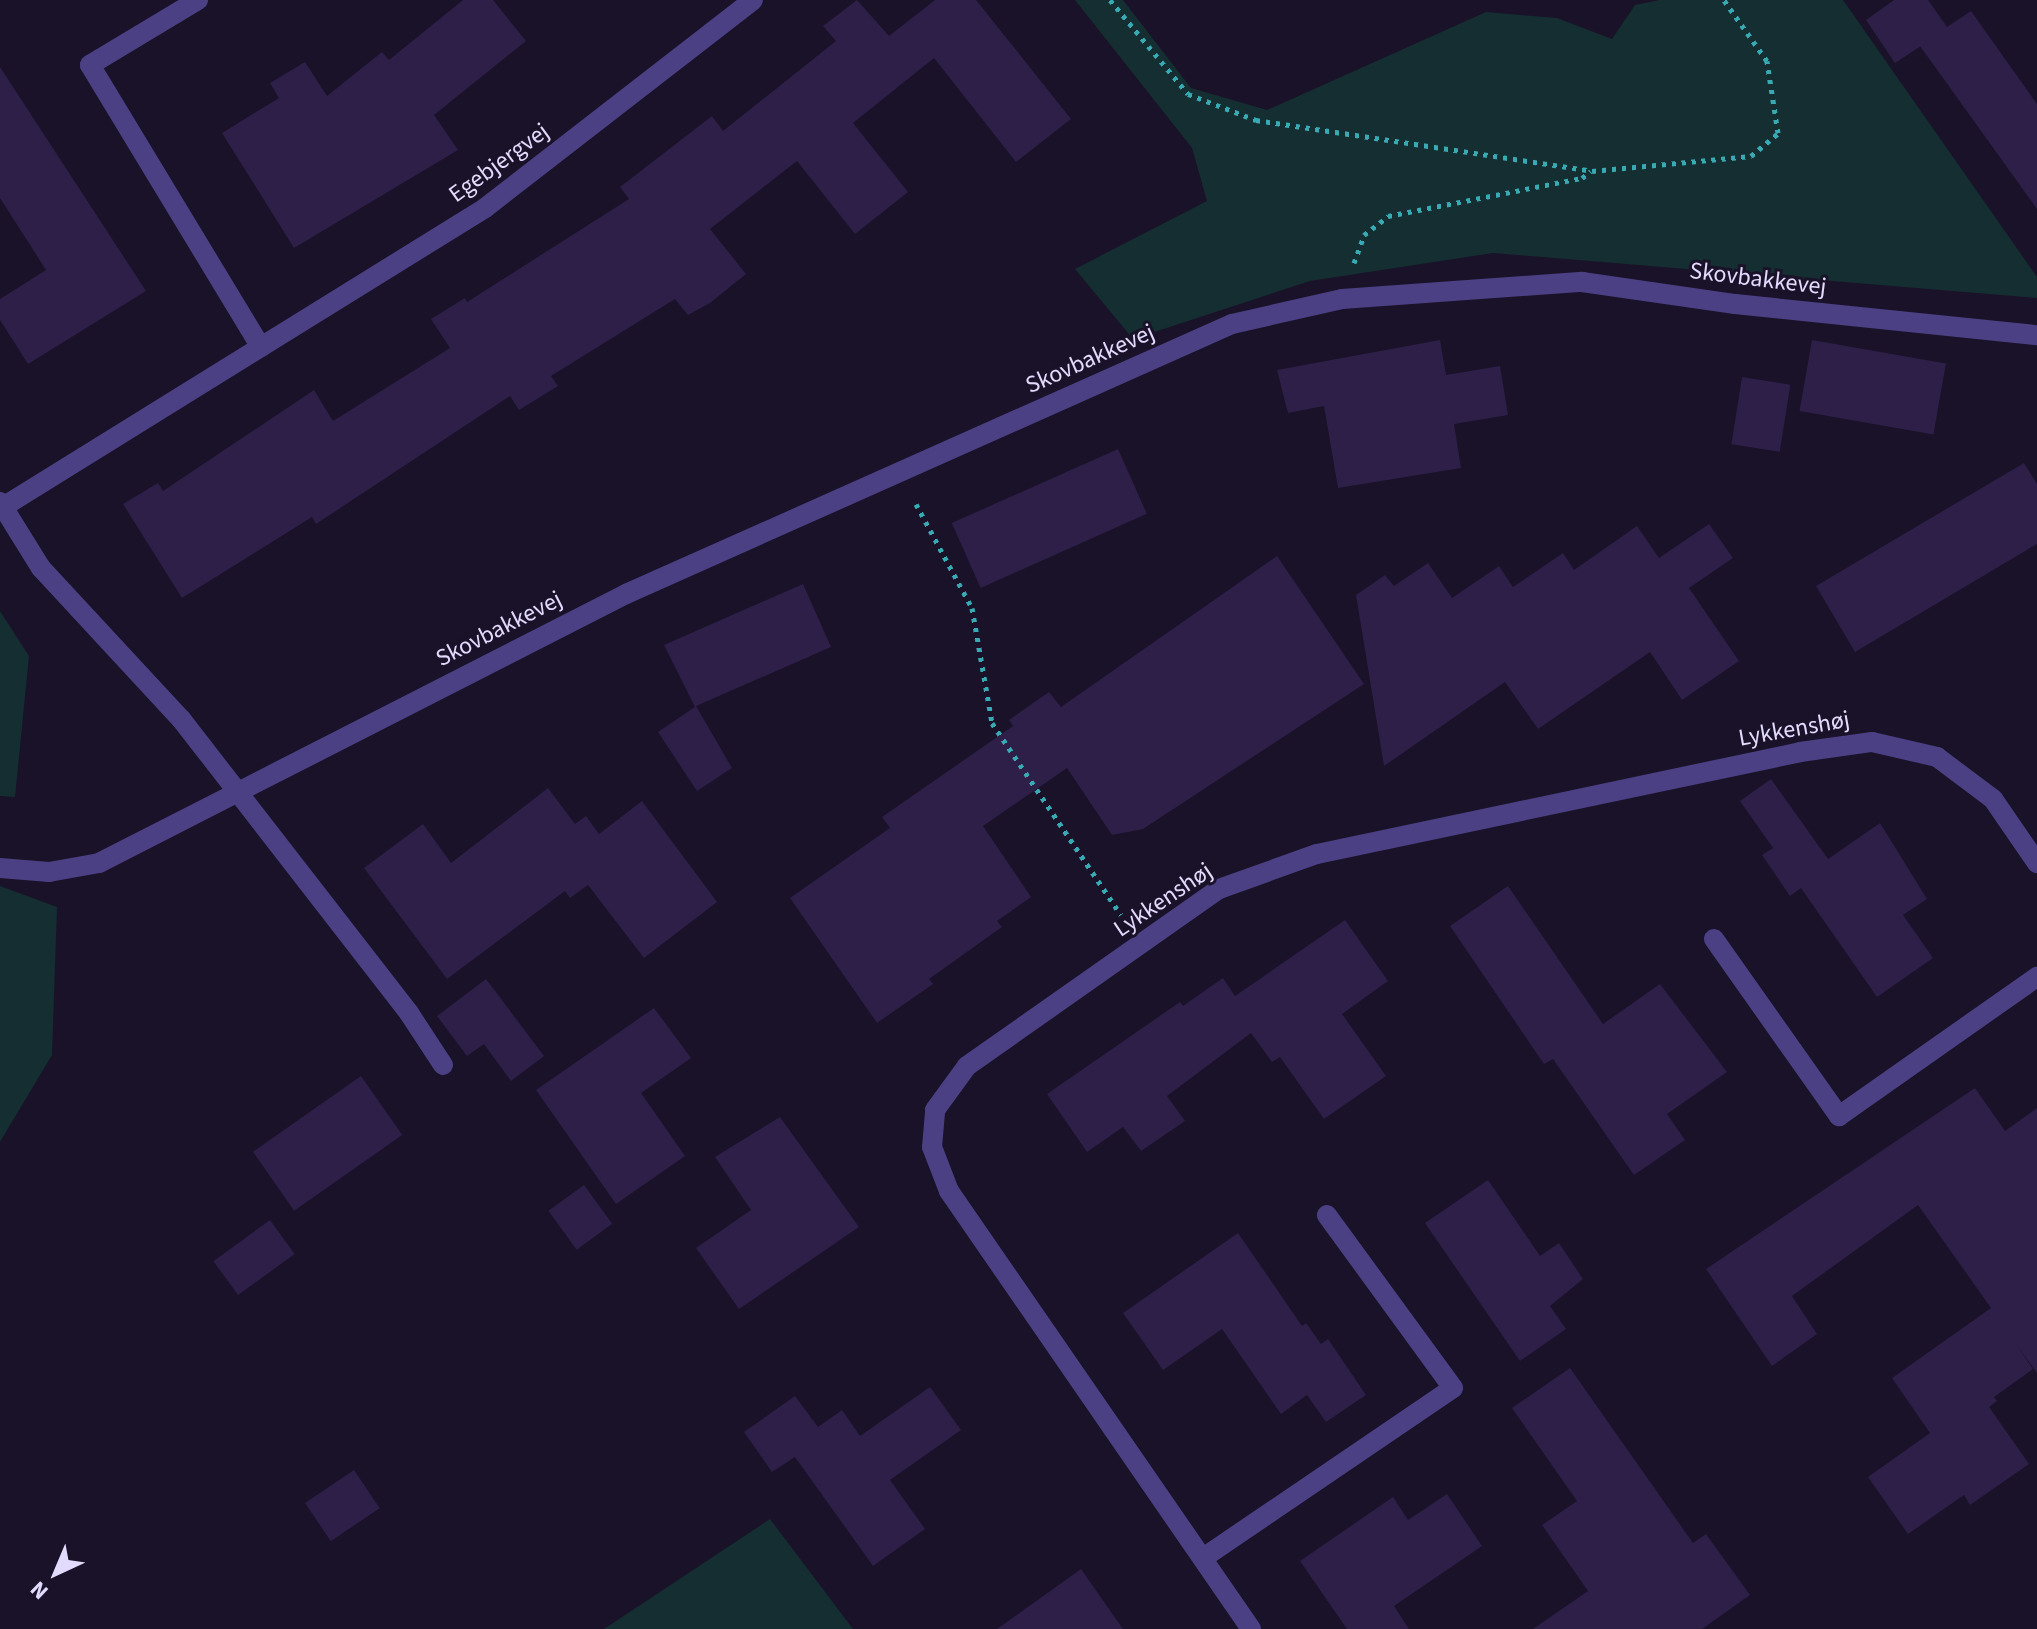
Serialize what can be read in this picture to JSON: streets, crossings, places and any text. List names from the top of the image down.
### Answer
{
  "streets": {
    "street": ["Egebjergvej", "Skovbakkevej", "Lykkenshøj"]
  },
  "crossings": [
    ["Egebjergvej", "Skovbakkevej"]
  ],
  "north": "bottom left"
}
